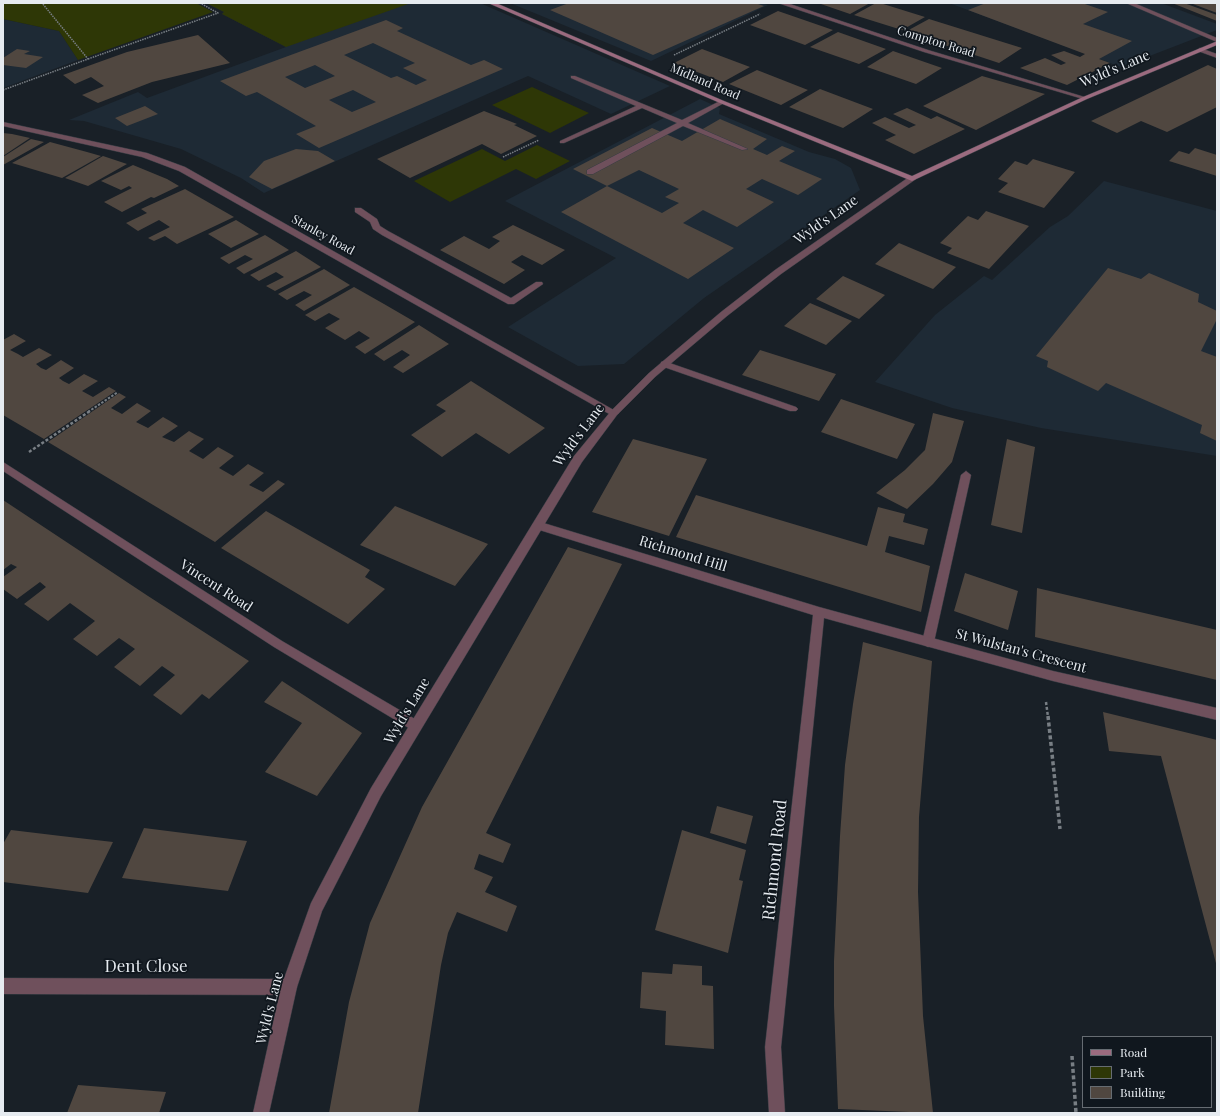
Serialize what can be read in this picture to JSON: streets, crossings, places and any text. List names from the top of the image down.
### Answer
{
  "streets": {
    "main road": ["Wyld's Lane", "Midland Road"],
    "street": [
      "Compton Road",
      "Stanley Road",
      "Richmond Hill",
      "Vincent Road",
      "St Wulstan's Crescent",
      "Richmond Road",
      "Dent Close"
    ]
  },
  "crossings": [
    ["Compton Road", "Wyld's Lane"],
    ["Wyld's Lane", "Midland Road"],
    ["Wyld's Lane", "Stanley Road"],
    ["Wyld's Lane", "Richmond Hill"],
    ["Wyld's Lane", "Vincent Road"],
    ["Wyld's Lane", "Dent Close"],
    ["Richmond Hill", "St Wulstan's Crescent"],
    ["Richmond Hill", "Richmond Road"],
    ["St Wulstan's Crescent", "Richmond Road"]
  ],
  "legend": ["Road", "Park", "Building"]
}
